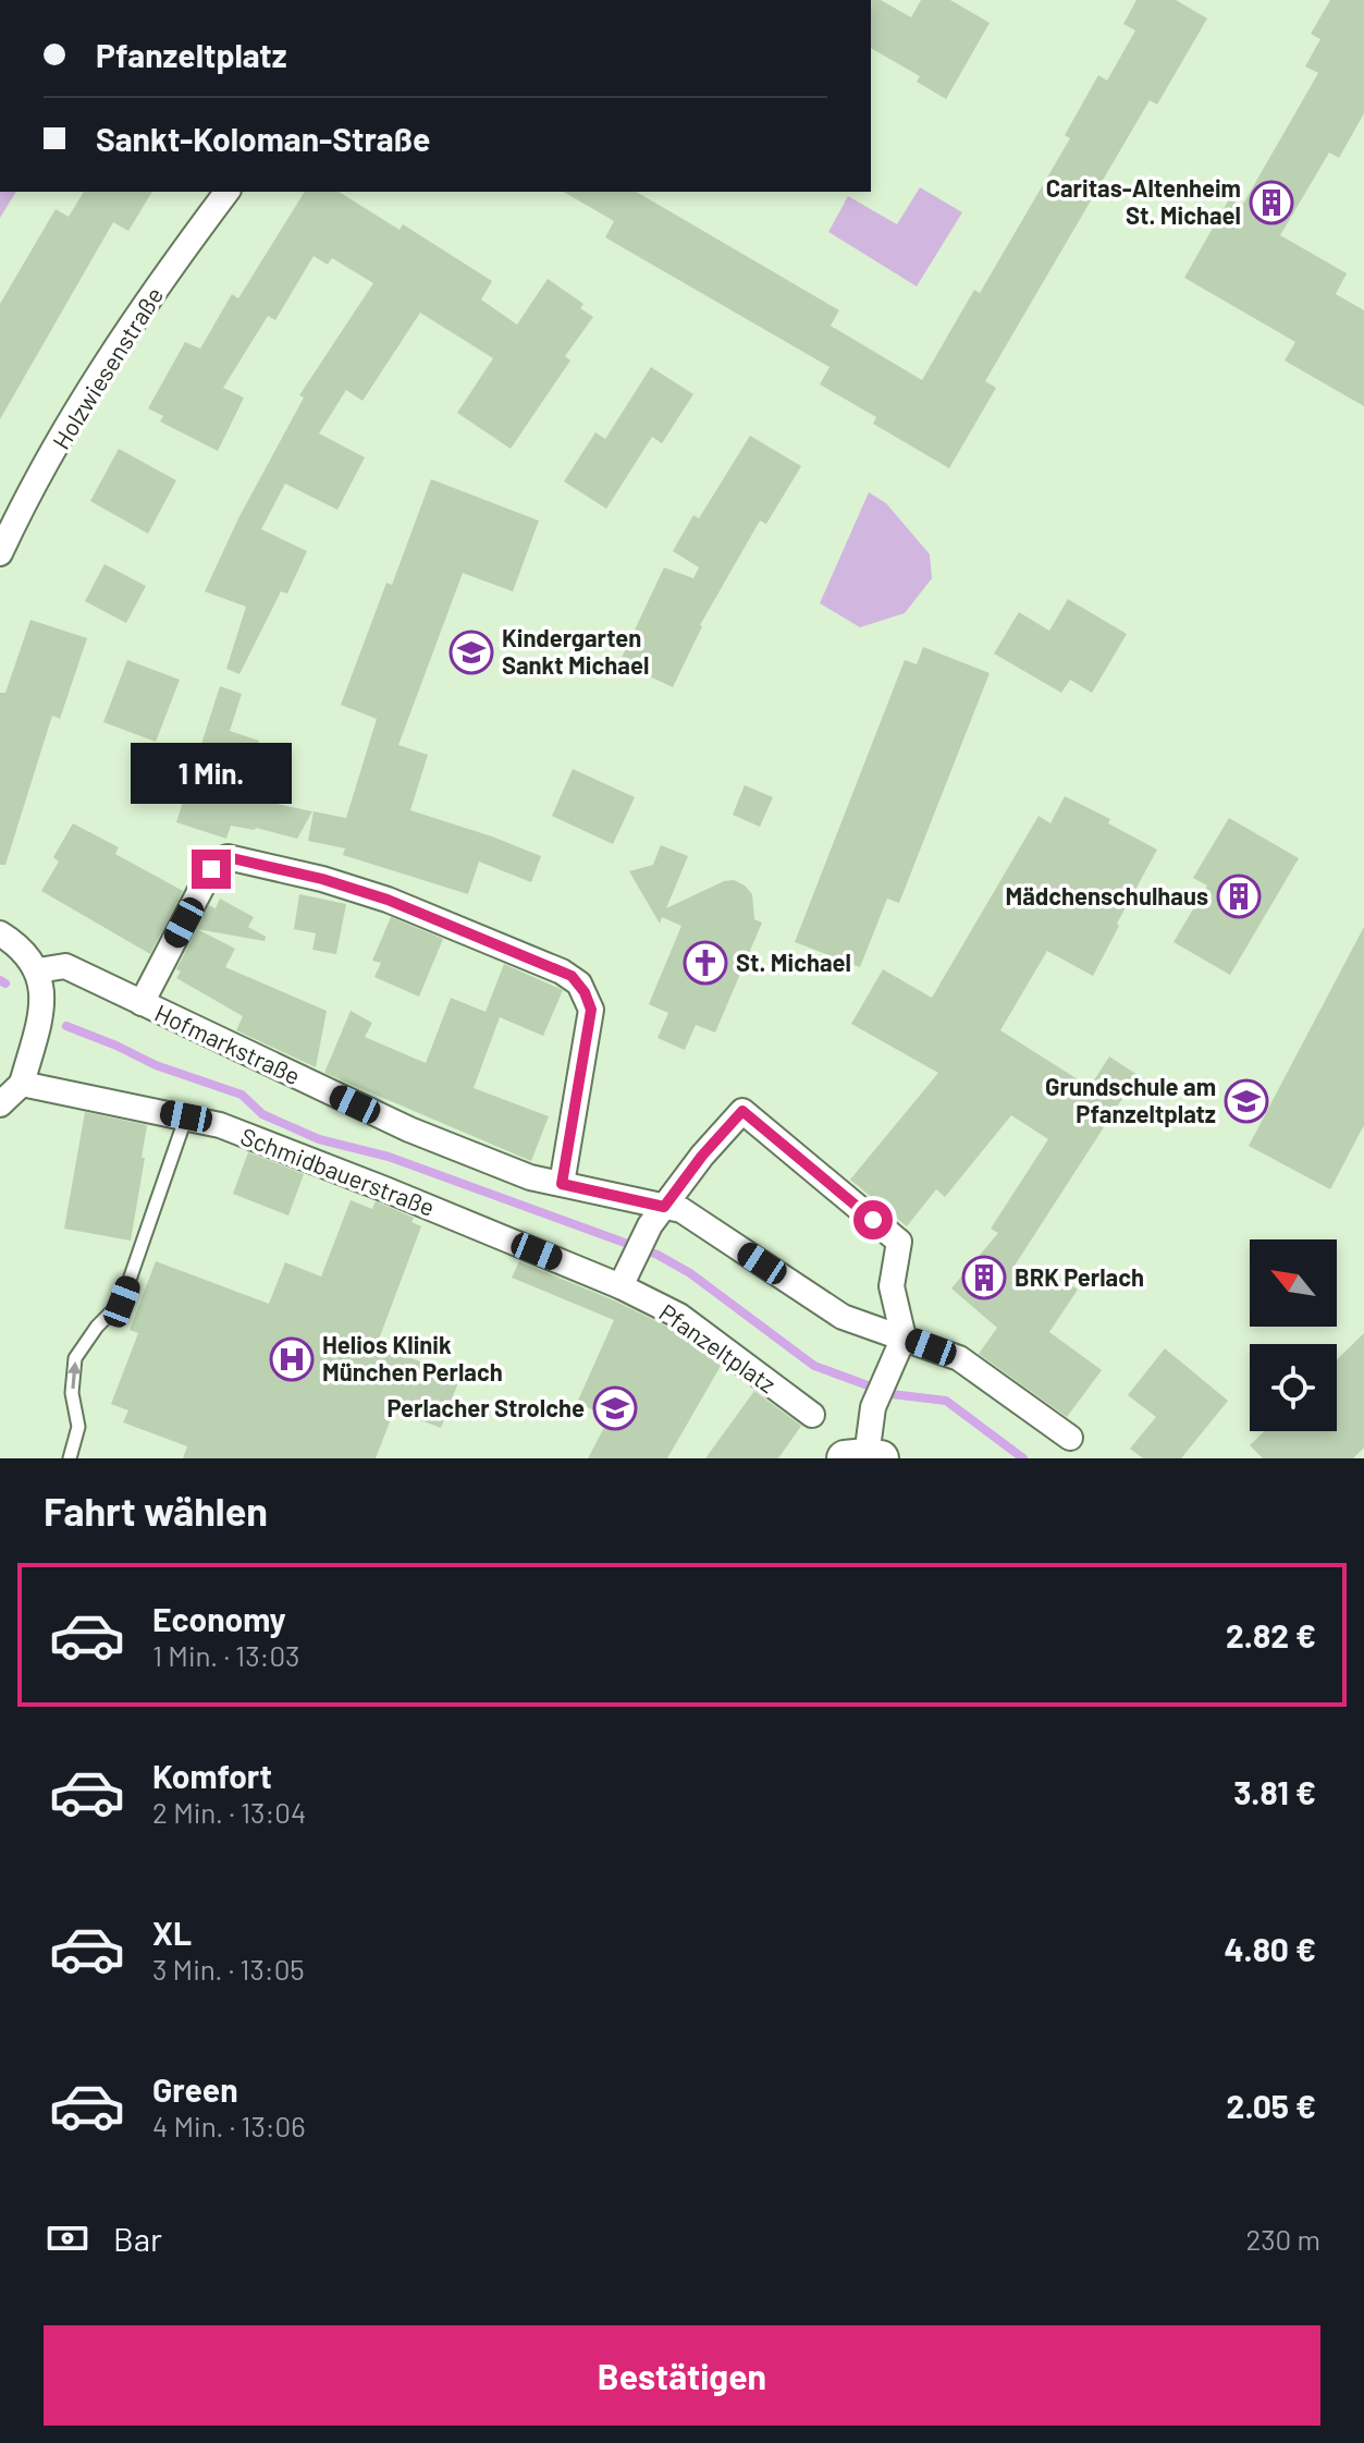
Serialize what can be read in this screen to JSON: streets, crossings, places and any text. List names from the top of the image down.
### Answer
{
  "streets": {
    "street": [
      "Holzwiesenstraße",
      "Hofmarkstraße",
      "Schmidbauerstraße",
      "Pfanzeltplatz"
    ]
  },
  "crossings": [
    ["Schmidbauerstraße", "Pfanzeltplatz"]
  ],
  "places": {
    "building": ["Caritas-Altenheim St. Michael", "Mädchenschulhaus", "BRK Perlach"],
    "school or university": ["Kindergarten Sankt Michael", "Grundschule am Pfanzeltplatz", "Perlacher Strolche"],
    "church": ["St. Michael"],
    "hospital": ["Helios Klinik München Perlach"]
  },
  "north": "top left",
  "page": {
    "banner": ["Pfanzeltplatz", "Sankt-Koloman-Straße"],
    "bubble": "1 Min.",
    "heading": "Fahrt wählen",
    "list": [
      {
        "name": "Economy",
        "note": "1 Min. · 13:03",
        "value": "2.82 €"
      },
      {
        "name": "Komfort",
        "note": "2 Min. · 13:04",
        "value": "3.81 €"
      },
      {
        "name": "XL",
        "note": "3 Min. · 13:05",
        "value": "4.80 €"
      },
      {
        "name": "Green",
        "note": "4 Min. · 13:06",
        "value": "2.05 €"
      }
    ],
    "pay": ["Bar", "230 m"],
    "buttons": "Bestätigen"
  }
}
